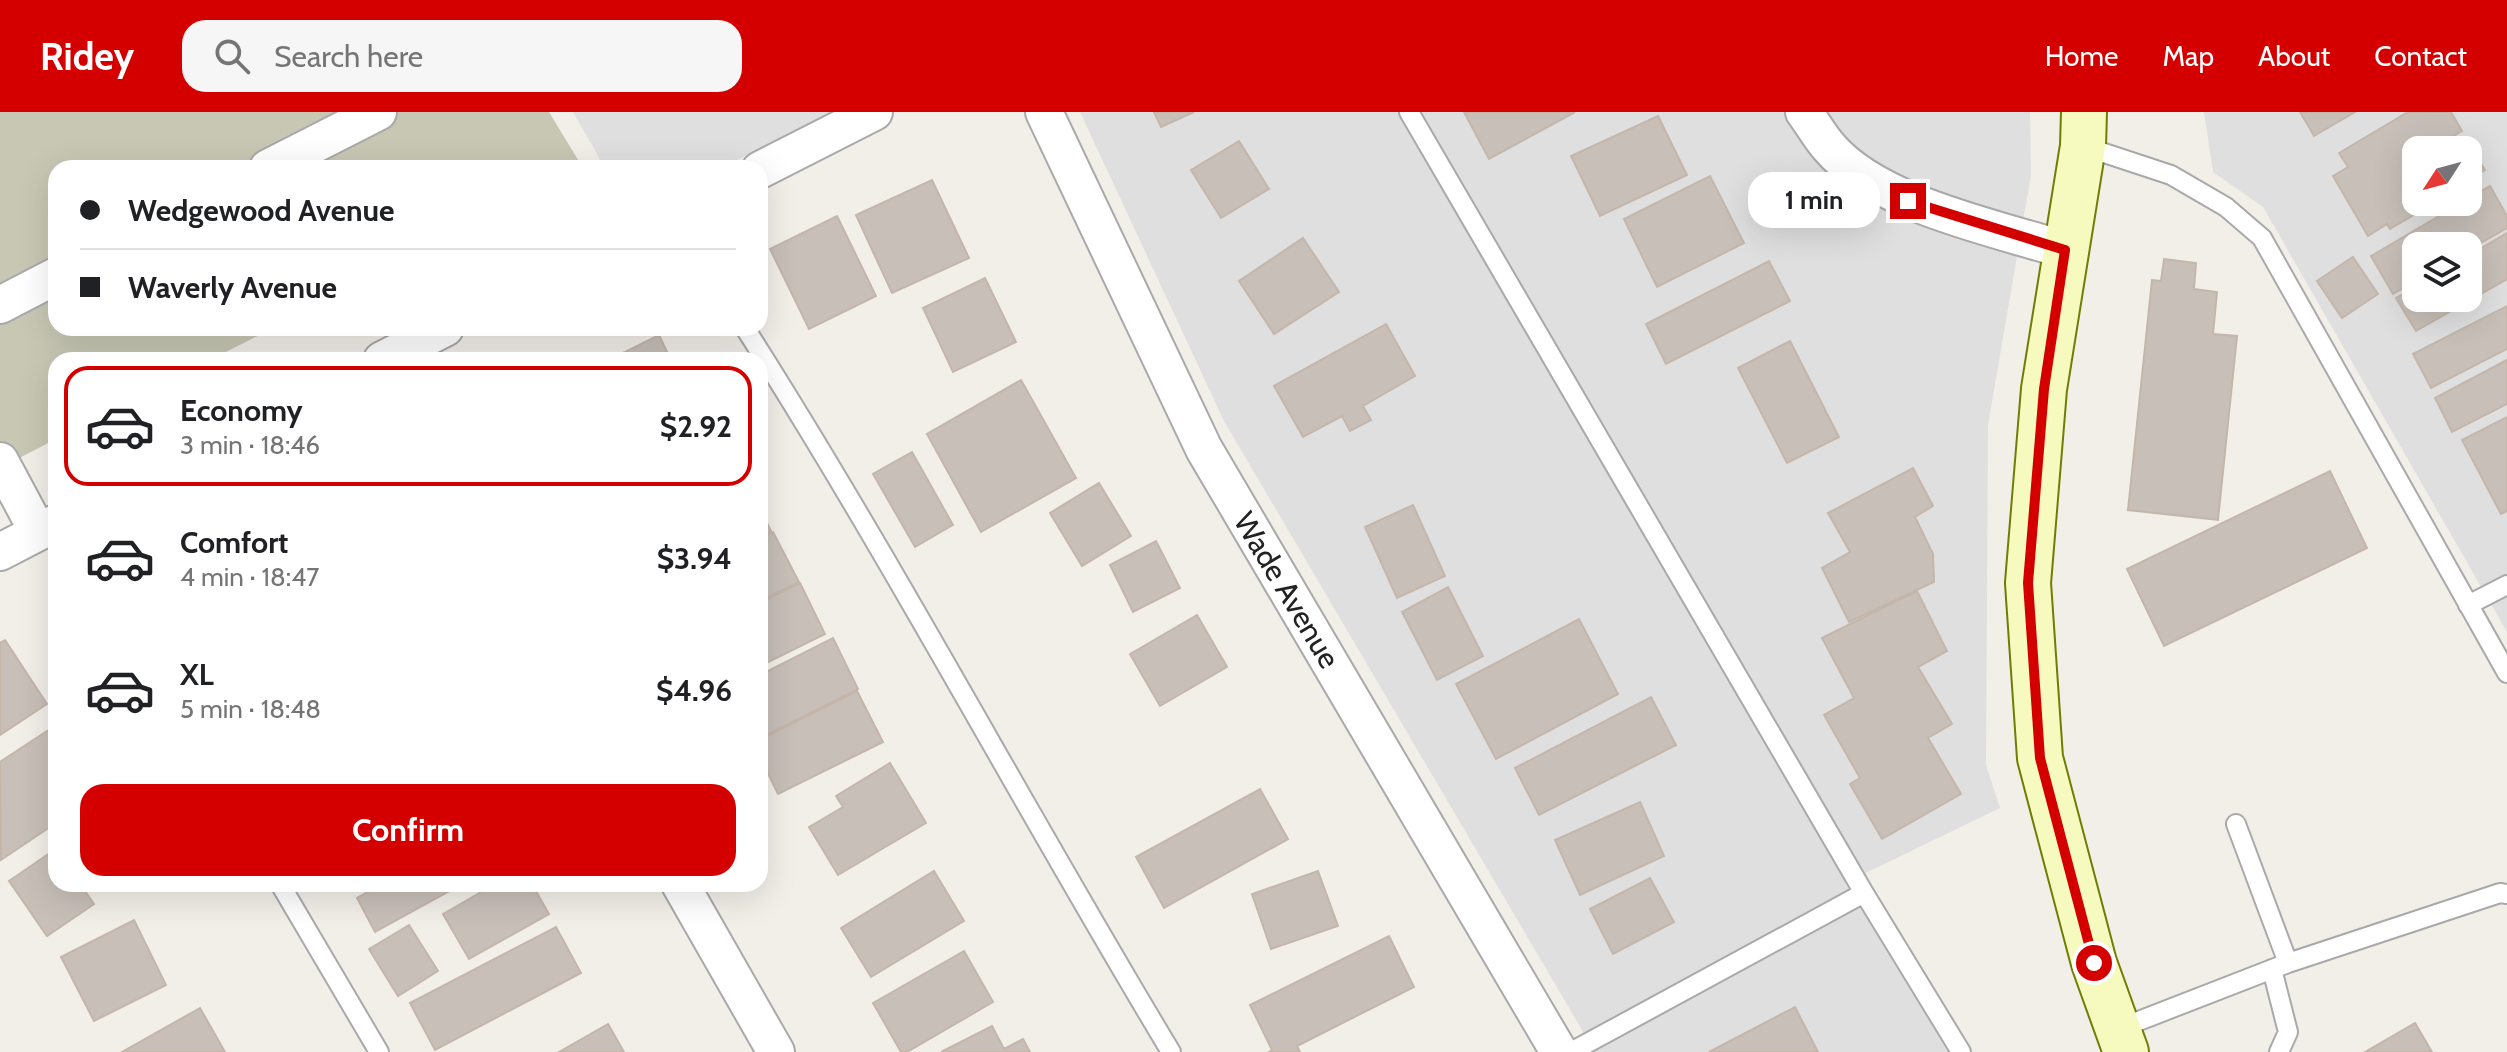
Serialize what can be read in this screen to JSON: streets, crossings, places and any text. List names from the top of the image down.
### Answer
{
  "streets": {
    "street": ["Wade Avenue"]
  },
  "north": "bottom left",
  "page": {
    "header": "Ridey",
    "search": "Search here",
    "nav": [
      "Home",
      "Map",
      "About",
      "Contact"
    ],
    "banner": ["Wedgewood Avenue", "Waverly Avenue"],
    "bubble": "1 min",
    "list": [
      {
        "name": "Economy",
        "note": "3 min · 18:46",
        "value": "$2.92"
      },
      {
        "name": "Comfort",
        "note": "4 min · 18:47",
        "value": "$3.94"
      },
      {
        "name": "XL",
        "note": "5 min · 18:48",
        "value": "$4.96"
      }
    ],
    "buttons": "Confirm"
  }
}
